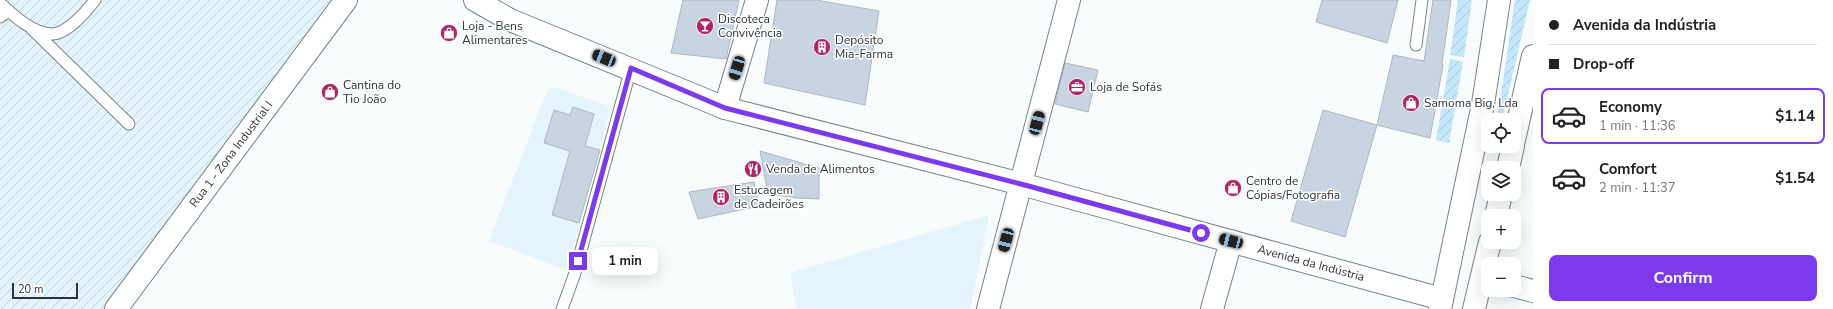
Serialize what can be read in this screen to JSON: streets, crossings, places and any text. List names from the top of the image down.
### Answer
{
  "streets": {
    "street": ["Rua 1 - Zona Industrial I", "Avenida da Indústria"]
  },
  "places": {
    "bar": ["Discoteca Convivência"],
    "shop": [
      "Loja - Bens Alimentares",
      "Cantina do Tio João",
      "Samoma Big, Lda",
      "Centro de Cópias/Fotografia"
    ],
    "building": ["Depósito Mia-Farma", "Estucagem de Cadeirões"],
    "office": ["Loja de Sofás"],
    "restaurant": ["Venda de Alimentos"]
  },
  "scale_bar": "20 m",
  "page": {
    "banner": ["Avenida da Indústria", "Drop-off"],
    "list": [
      {
        "name": "Economy",
        "note": "1 min · 11:36",
        "value": "$1.14"
      },
      {
        "name": "Comfort",
        "note": "2 min · 11:37",
        "value": "$1.54"
      }
    ],
    "map_buttons": ["+", "−"],
    "bubble": "1 min",
    "buttons": "Confirm",
    "scale": "20 m"
  }
}
